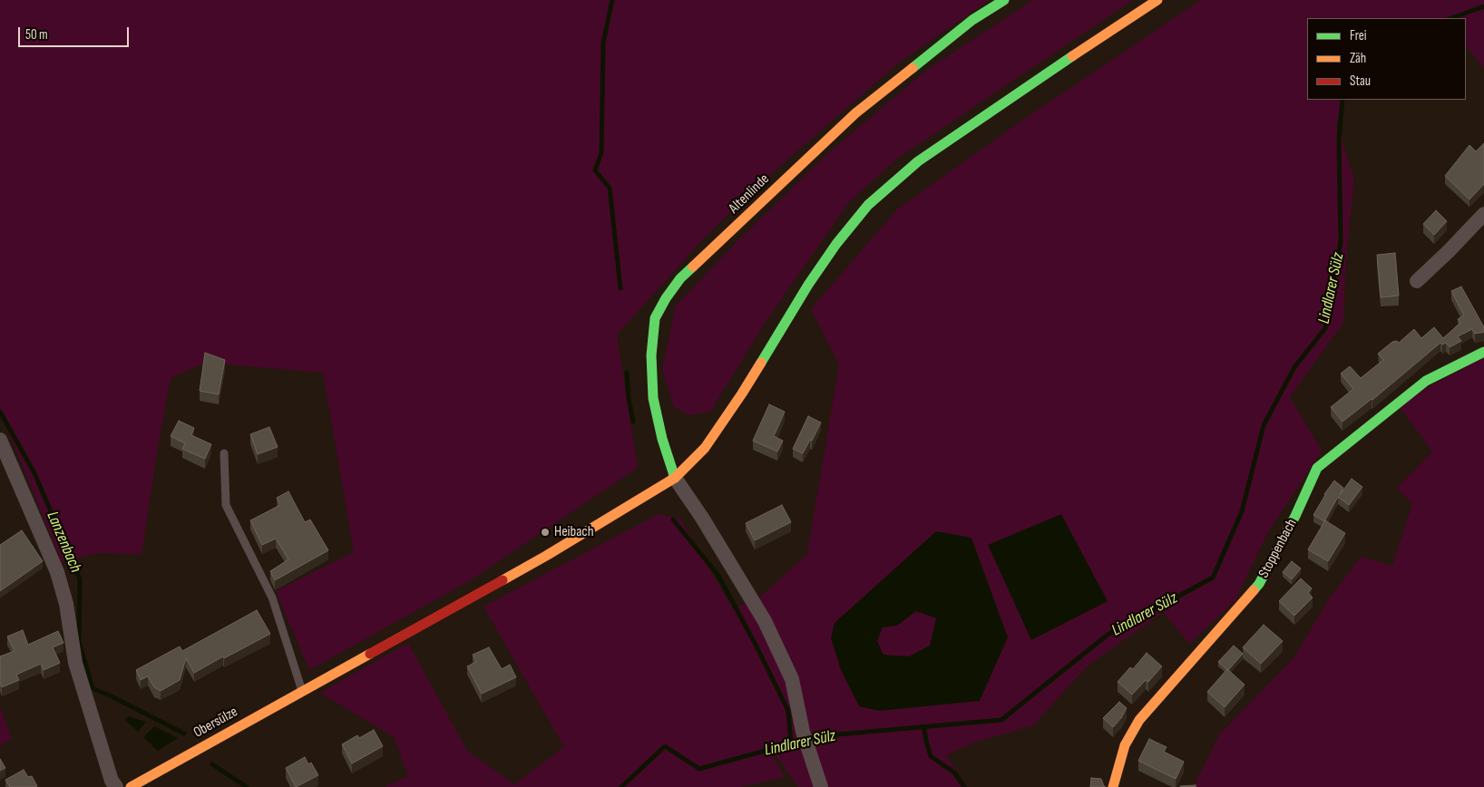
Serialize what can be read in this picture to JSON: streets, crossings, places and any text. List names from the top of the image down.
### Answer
{
  "streets": {
    "main road": ["Altenlinde", "Stoppenbach", "Obersülze"]
  },
  "crossings": [
    ["Altenlinde", "Obersülze"]
  ],
  "water": ["Lindlarer Sülz", "Lanzenbach"],
  "places": ["Heibach"],
  "legend": ["Frei", "Zäh", "Stau"],
  "scale_bar": "50 m"
}
